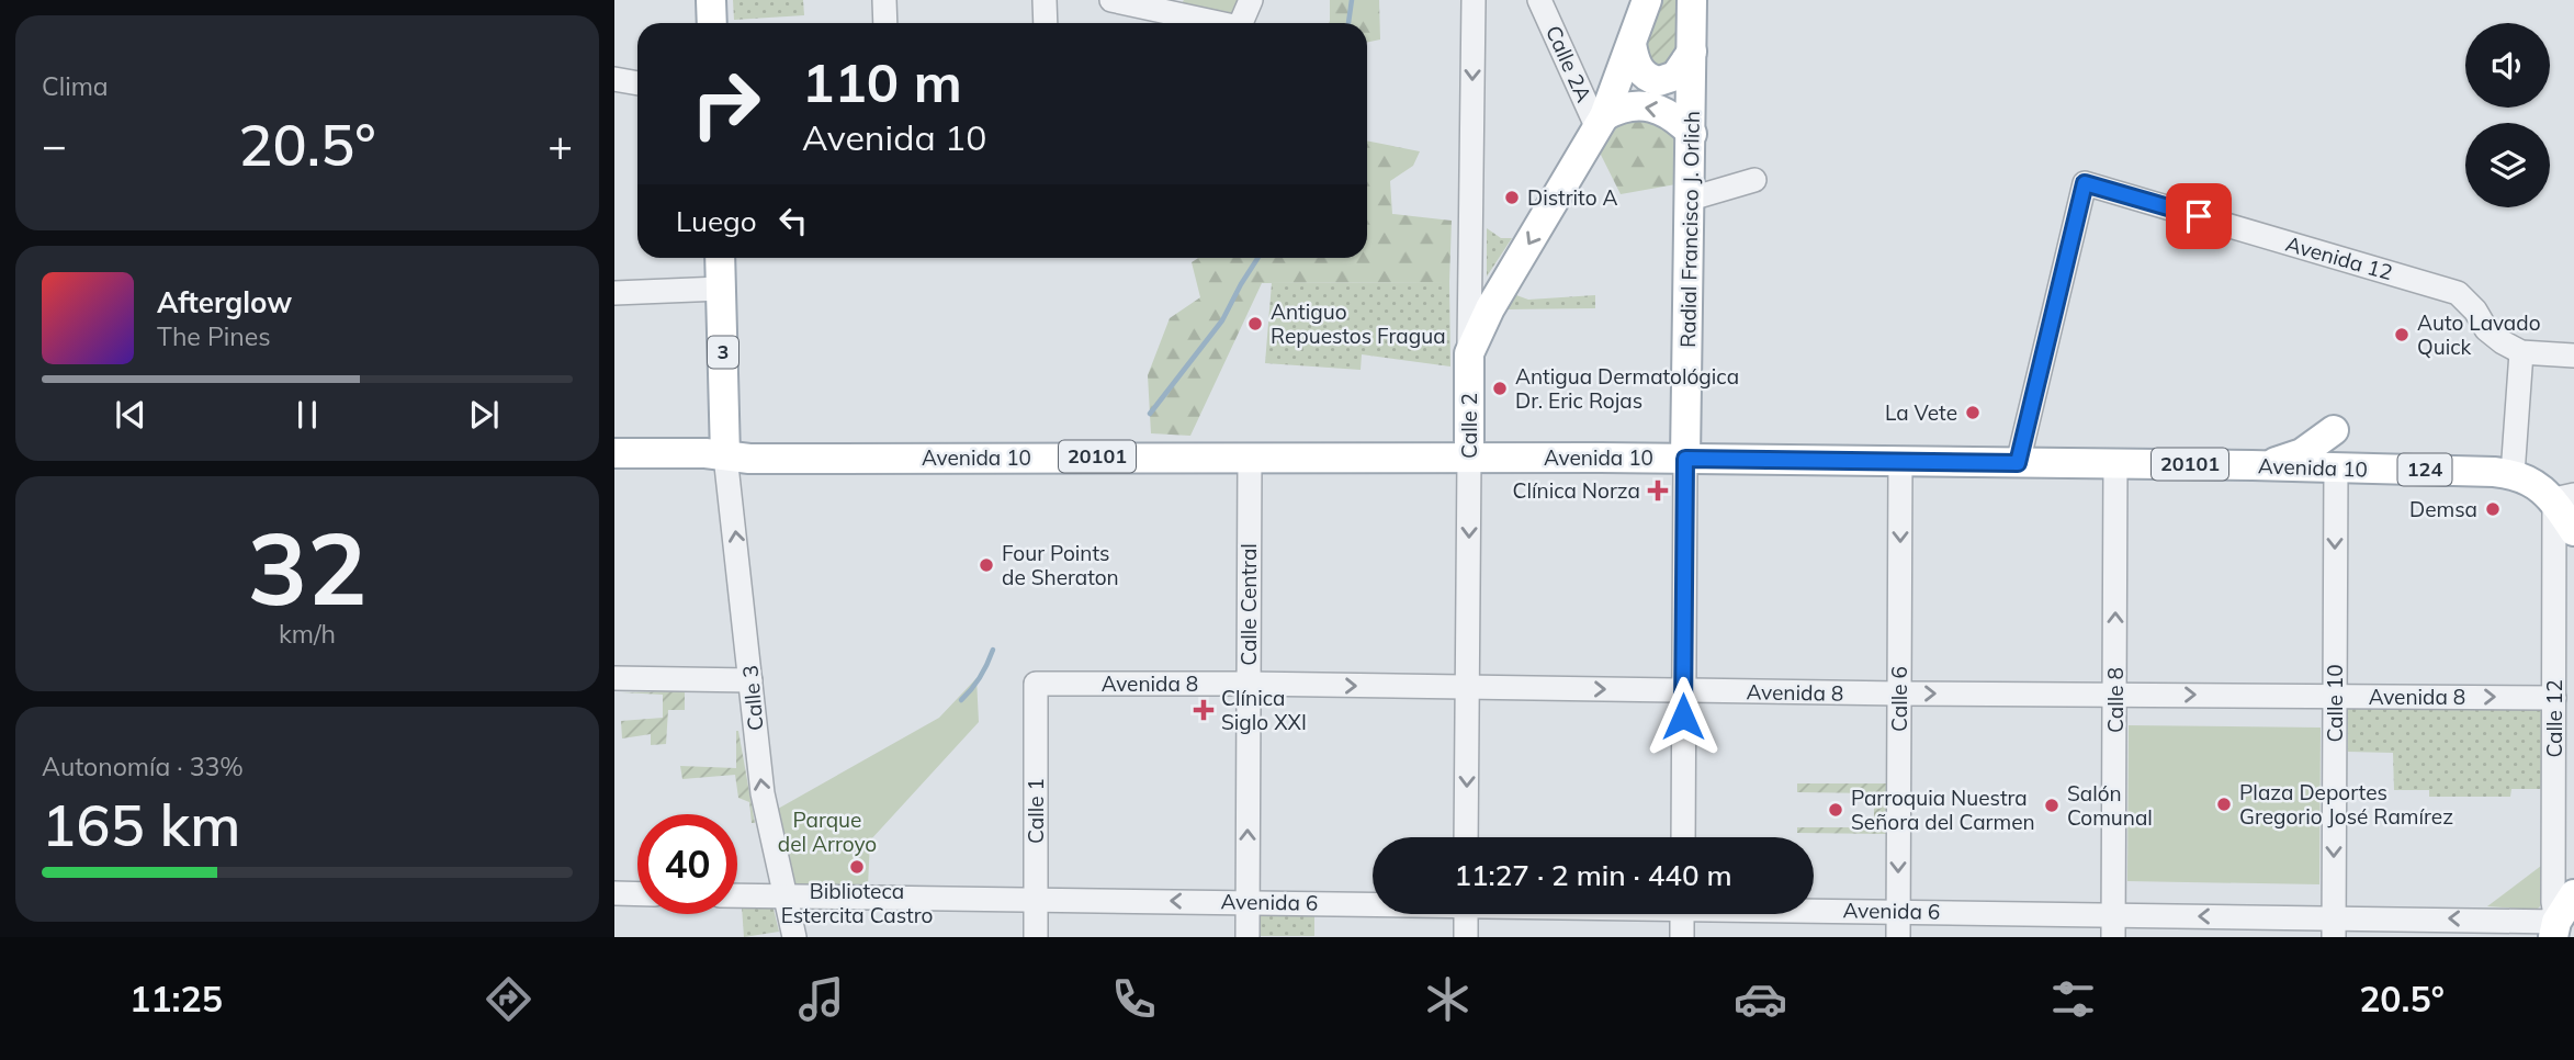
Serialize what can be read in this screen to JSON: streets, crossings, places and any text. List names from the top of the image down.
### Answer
{
  "streets": {
    "main road": [
      "Radial Francisco J. Orlich",
      "3",
      "Calle 2",
      "20101",
      "Avenida 10",
      "124"
    ],
    "street": [
      "Calle 2A",
      "Avenida 12",
      "Calle Central",
      "Avenida 8",
      "Calle 3",
      "Calle 6",
      "Calle 8",
      "Calle 10",
      "Calle 12",
      "Calle 1",
      "Avenida 6"
    ]
  },
  "crossings": [
    ["Radial Francisco J. Orlich", "Avenida 10"],
    ["Avenida 12", "Avenida 10"],
    ["3", "Avenida 10"],
    ["3", "Calle 3"],
    ["Calle 2", "Avenida 10"],
    ["Calle 2", "Avenida 8"],
    ["Avenida 10", "124"],
    ["Avenida 10", "Calle Central"],
    ["Avenida 10", "Calle 3"],
    ["Avenida 10", "Calle 6"],
    ["Avenida 10", "Calle 8"],
    ["Avenida 10", "Calle 10"],
    ["Avenida 10", "Calle 12"],
    ["124", "Calle 12"],
    ["Calle Central", "Avenida 8"],
    ["Calle Central", "Avenida 6"],
    ["Avenida 8", "Calle 6"],
    ["Avenida 8", "Calle 8"],
    ["Avenida 8", "Calle 10"],
    ["Avenida 8", "Calle 12"],
    ["Avenida 8", "Calle 1"],
    ["Calle 3", "Avenida 6"],
    ["Calle 6", "Avenida 6"],
    ["Calle 8", "Avenida 6"],
    ["Calle 10", "Avenida 6"],
    ["Calle 12", "Avenida 6"],
    ["Calle 1", "Avenida 6"]
  ],
  "one_way": [
    "Calle 2",
    "Calle Central",
    "Avenida 8",
    "Calle 3",
    "Calle 6",
    "Calle 8",
    "Calle 10",
    "Avenida 6"
  ],
  "parks": ["Parque del Arroyo"],
  "places": {
    "other": [
      "Distrito A",
      "Antiguo Repuestos Fragua",
      "Auto Lavado Quick",
      "Antigua Dermatológica Dr. Eric Rojas",
      "La Vete",
      "Demsa",
      "Four Points de Sheraton",
      "Plaza Deportes Gregorio José Ramírez",
      "Salón Comunal",
      "Parroquia Nuestra Señora del Carmen",
      "Biblioteca Estercita Castro"
    ],
    "health": ["Clínica Norza", "Clínica Siglo XXI"]
  },
  "page": {
    "tile": [
      "Clima",
      ["32", "km/h"],
      ["Autonomía · 33%", "165 km"]
    ],
    "turn": ["110 m", "Avenida 10"],
    "heat": ["−", "20.5°", "+"],
    "then": "Luego",
    "song": ["Afterglow", "The Pines"],
    "limit": "40",
    "trip": "11:27 · 2 min · 440 m",
    "tabs": ["11:25", "20.5°"]
  }
}
